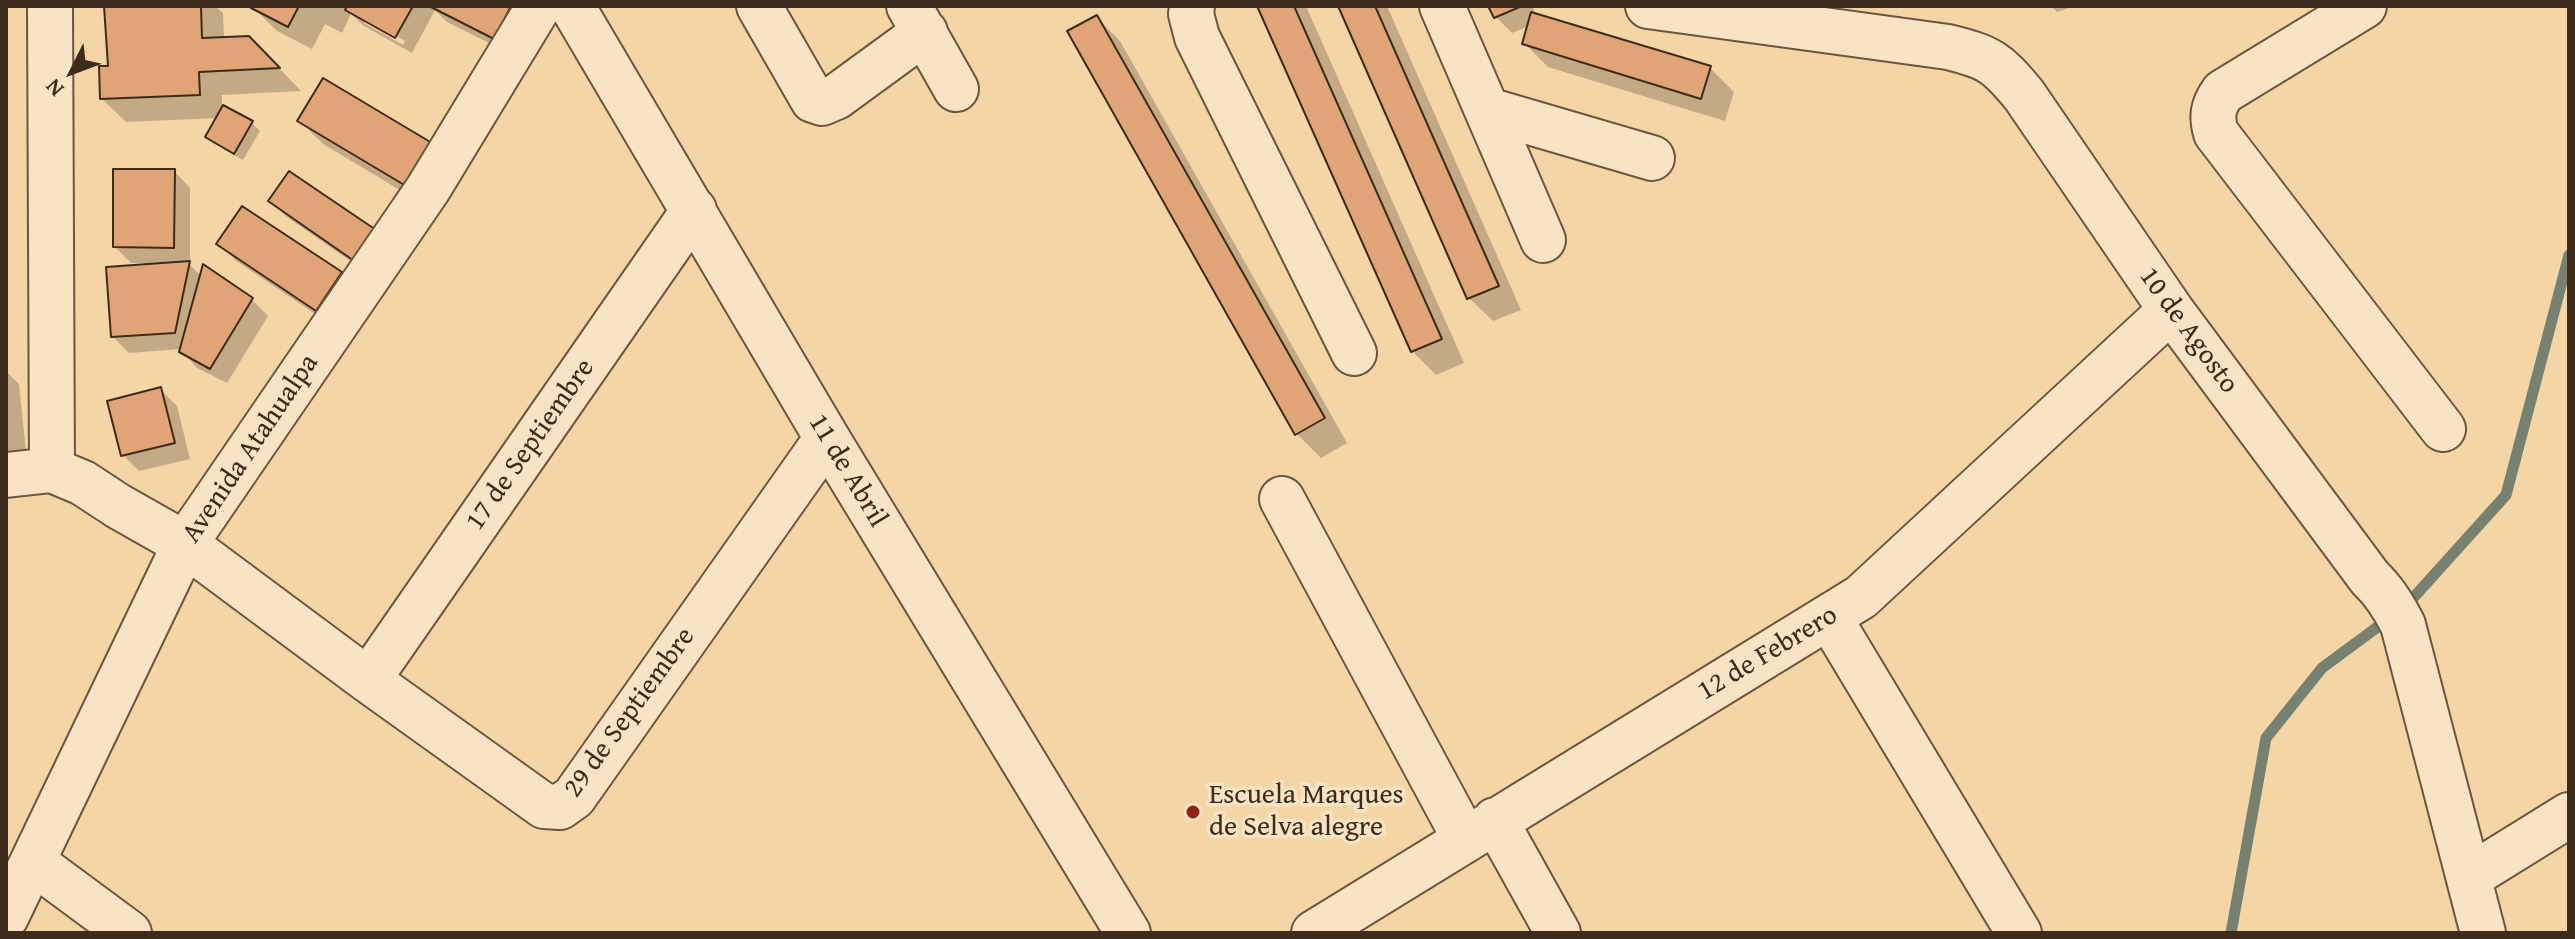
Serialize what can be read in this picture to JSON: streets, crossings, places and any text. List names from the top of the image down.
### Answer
{
  "streets": {
    "street": [
      "10 de Agosto",
      "17 de Septiembre",
      "Avenida Atahualpa",
      "11 de Abril",
      "12 de Febrero",
      "29 de Septiembre"
    ]
  },
  "crossings": [
    ["10 de Agosto", "12 de Febrero"],
    ["17 de Septiembre", "11 de Abril"],
    ["17 de Septiembre", "29 de Septiembre"],
    ["Avenida Atahualpa", "29 de Septiembre"],
    ["11 de Abril", "29 de Septiembre"]
  ],
  "places": ["Escuela Marques de Selva alegre"],
  "north": "bottom left"
}
